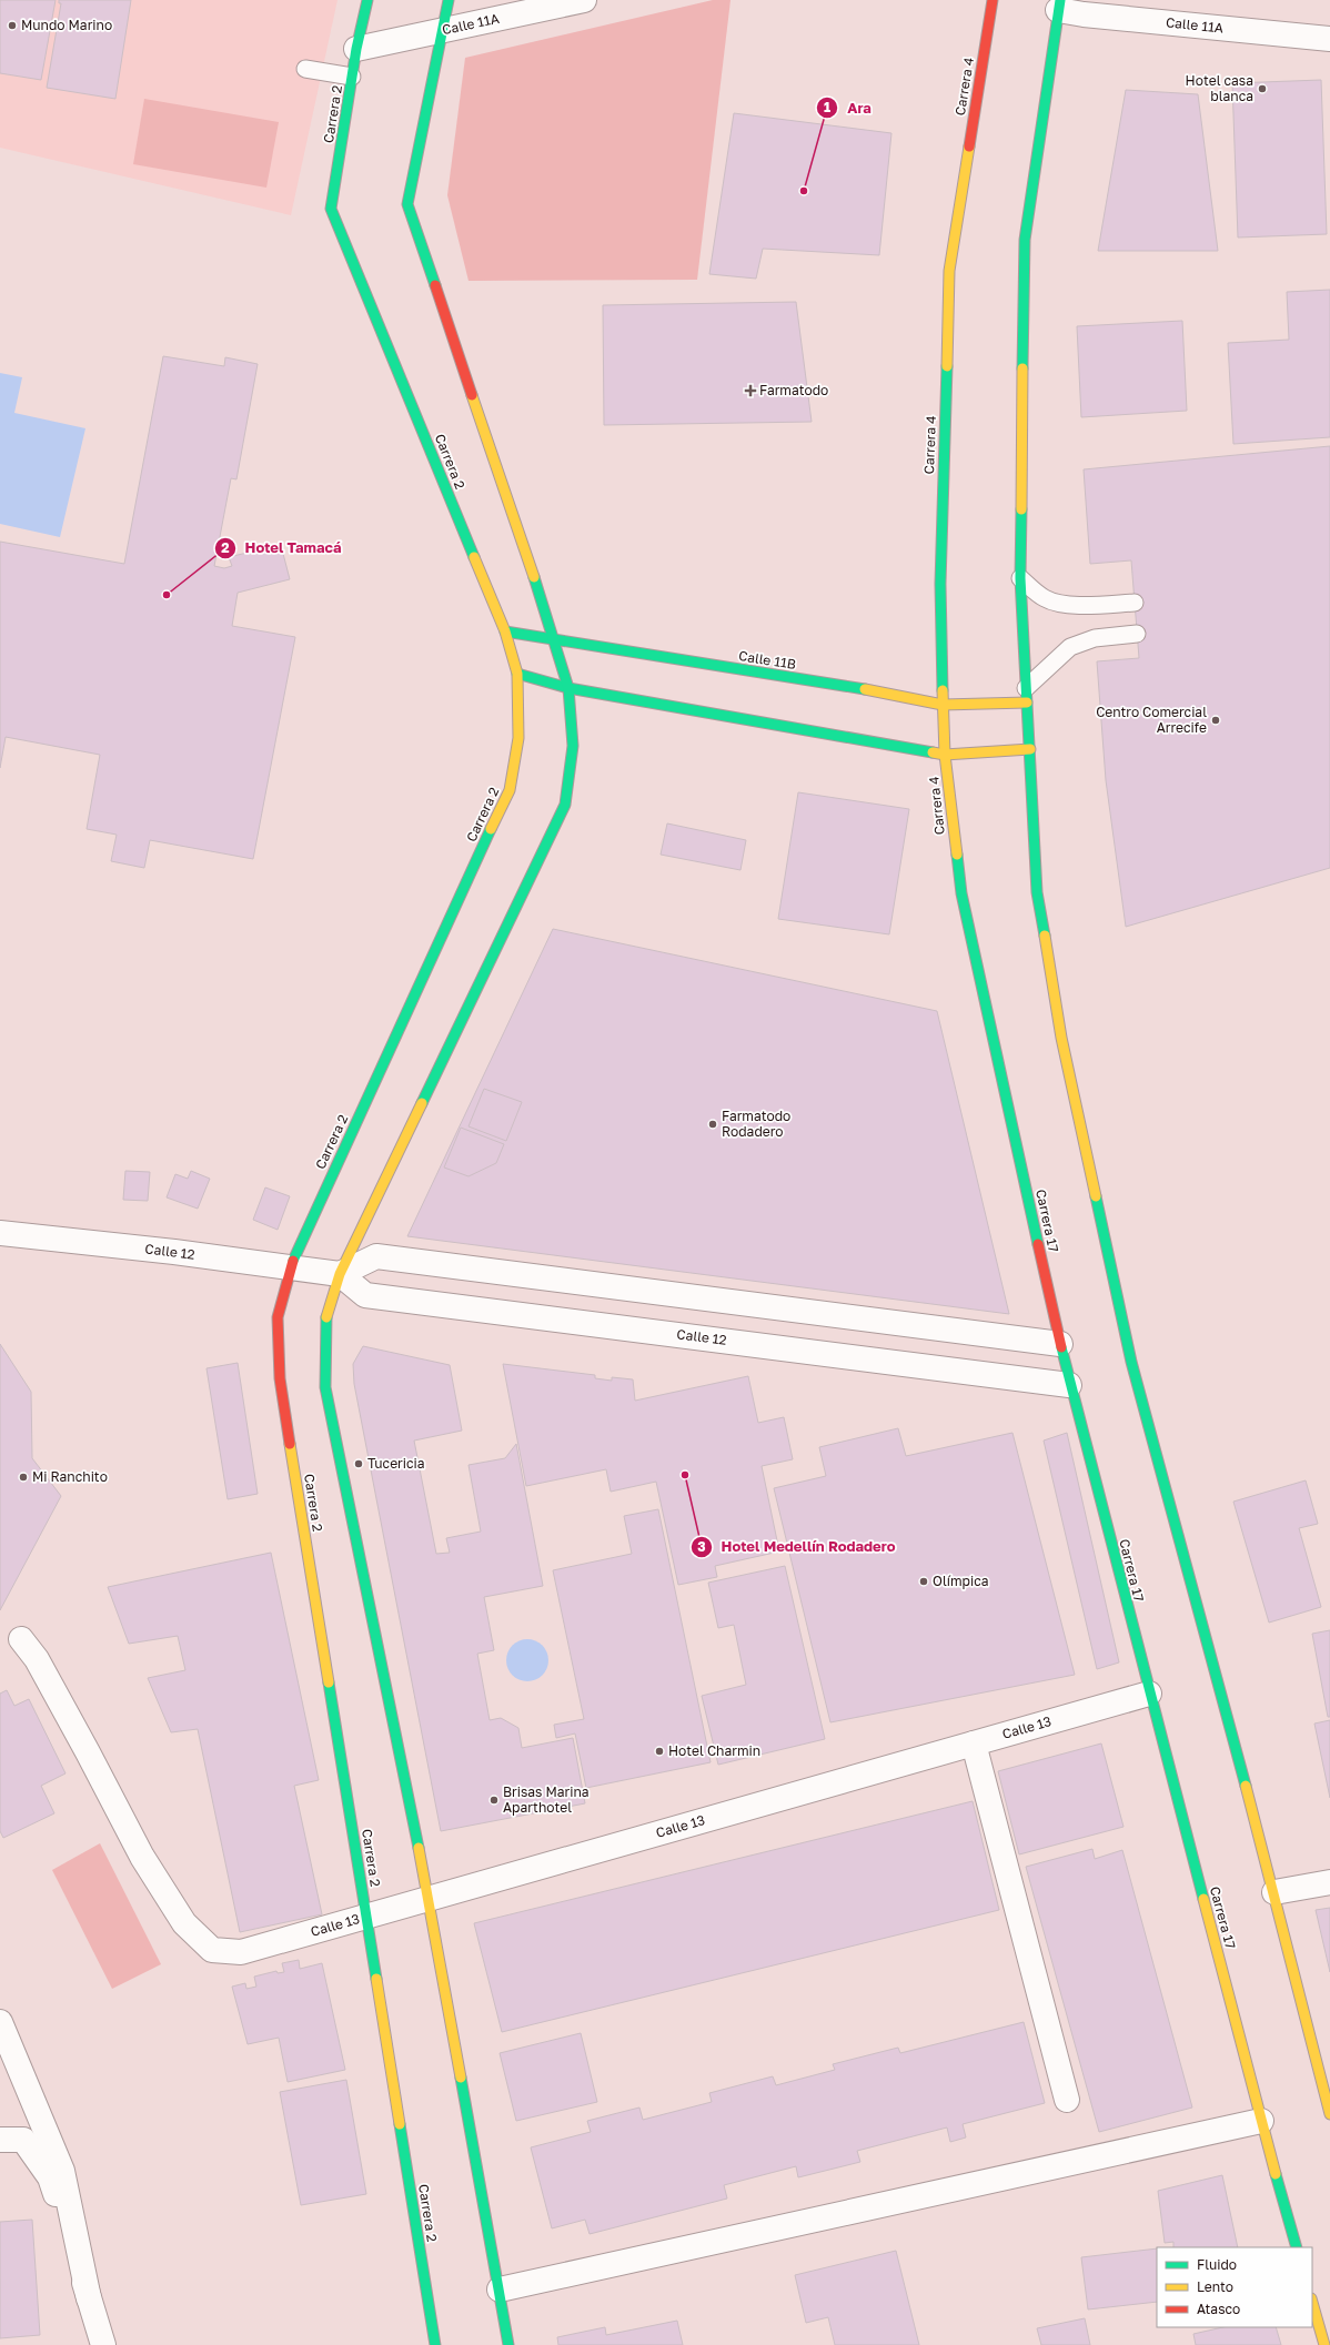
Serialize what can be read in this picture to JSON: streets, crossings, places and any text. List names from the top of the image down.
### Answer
{
  "streets": {
    "street": [
      "Calle 11A",
      "Carrera 4",
      "Carrera 2",
      "Calle 11B",
      "Carrera 17",
      "Calle 12",
      "Calle 13"
    ]
  },
  "crossings": [
    ["Calle 11A", "Carrera 2"],
    ["Carrera 4", "Calle 11B"],
    ["Carrera 4", "Carrera 17"],
    ["Carrera 2", "Calle 11B"],
    ["Carrera 2", "Calle 12"],
    ["Carrera 2", "Calle 13"],
    ["Carrera 17", "Calle 12"],
    ["Carrera 17", "Calle 13"]
  ],
  "places": {
    "other": [
      "Mundo Marino",
      "Hotel casa blanca",
      "Ara",
      "Hotel Tamacá",
      "Centro Comercial Arrecife",
      "Farmatodo Rodadero",
      "Tucericia",
      "Hotel Medellín Rodadero",
      "Mi Ranchito",
      "Olímpica",
      "Hotel Charmin",
      "Brisas Marina Aparthotel"
    ],
    "health": ["Farmatodo"]
  },
  "legend": ["Fluido", "Lento", "Atasco"]
}
